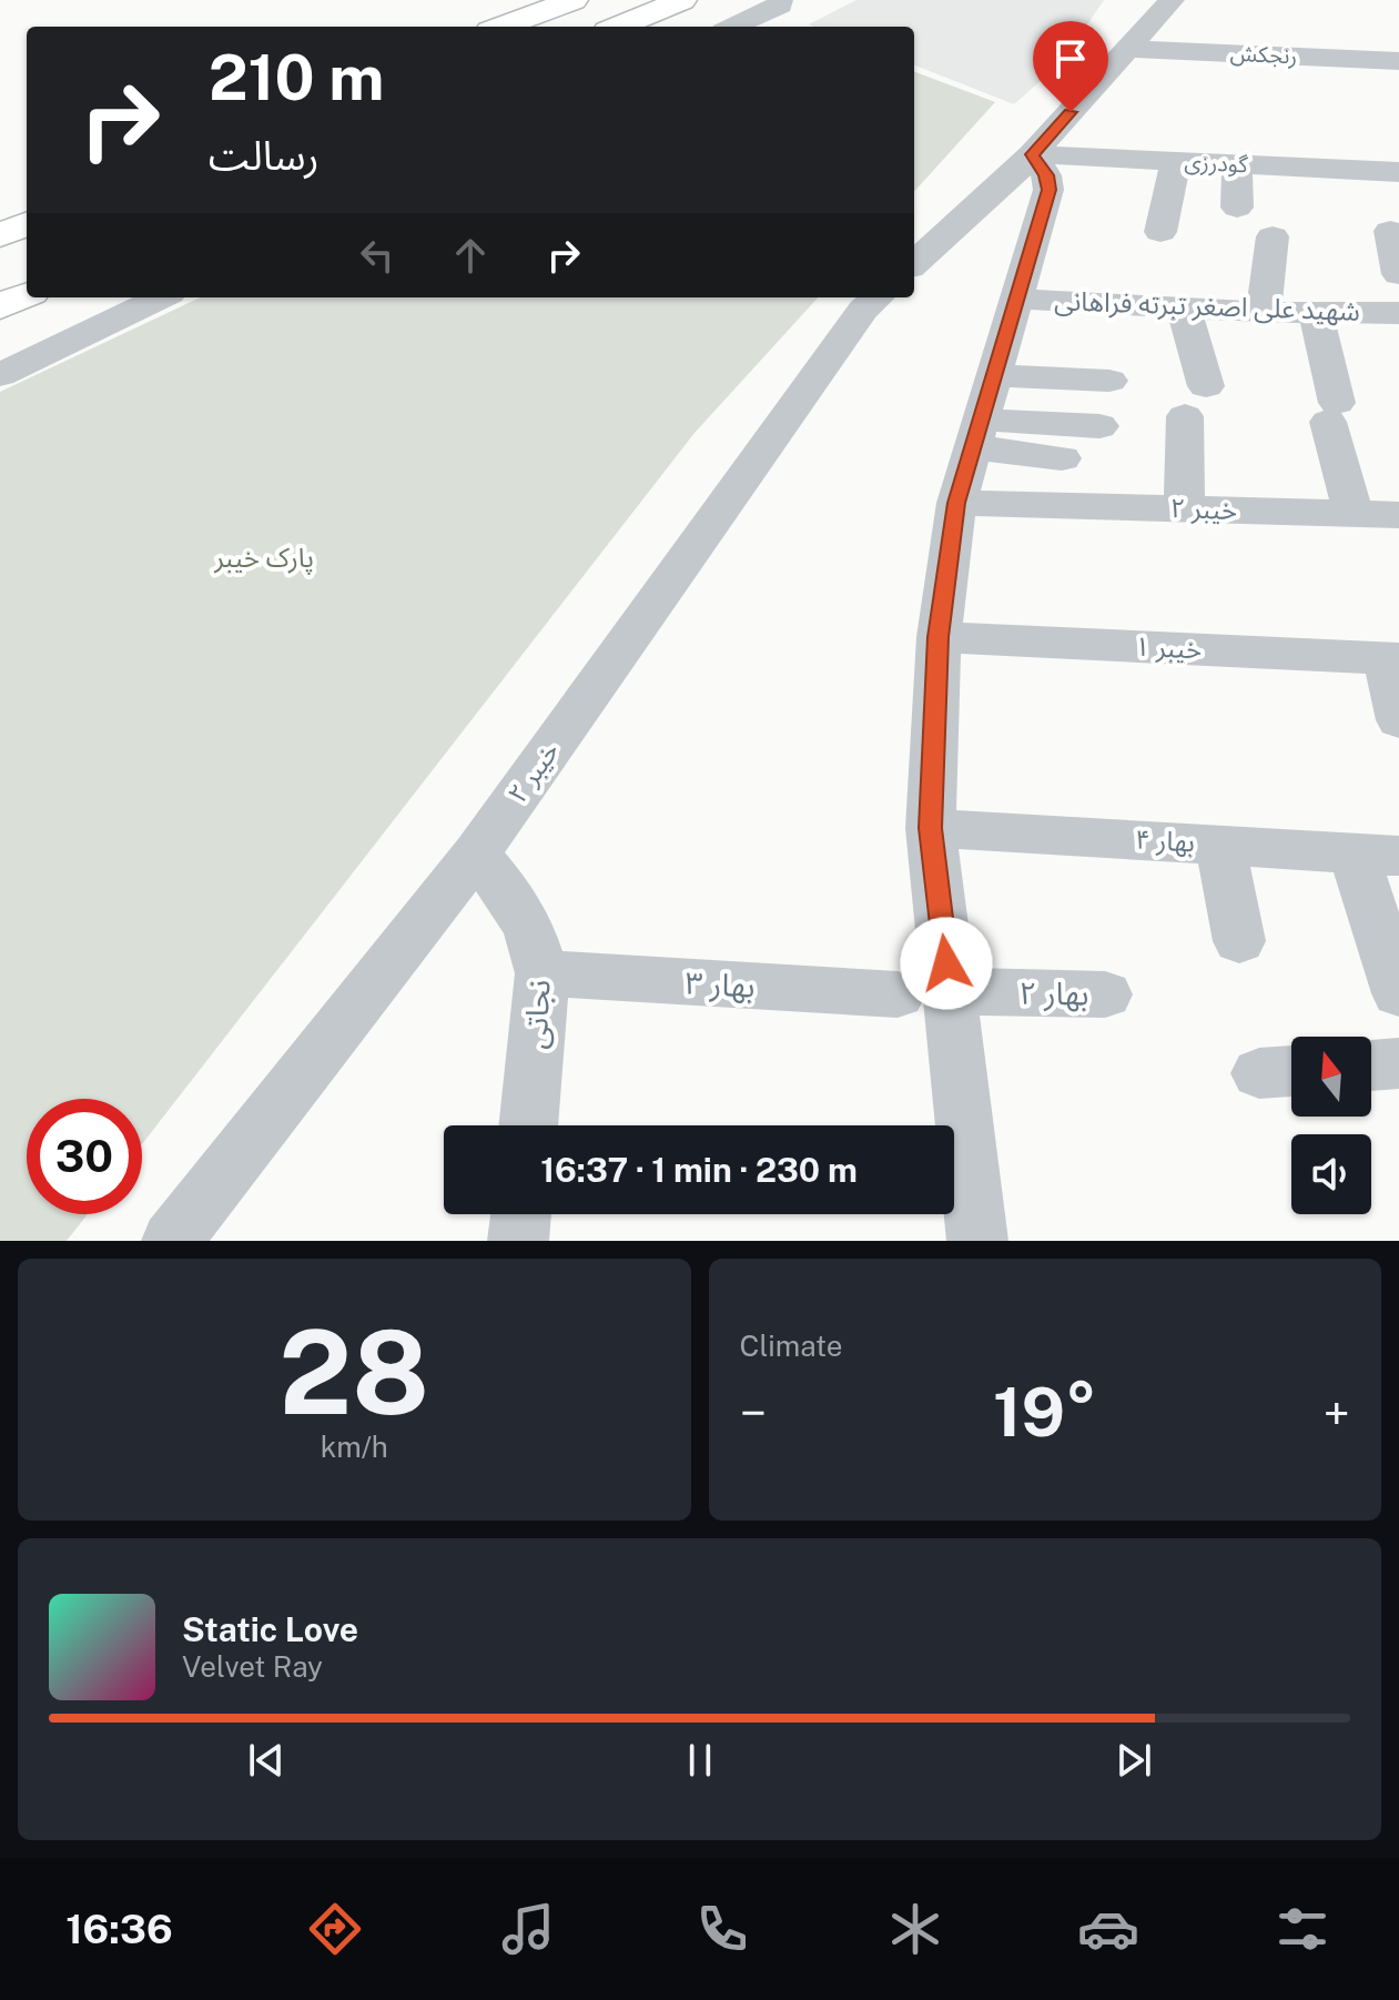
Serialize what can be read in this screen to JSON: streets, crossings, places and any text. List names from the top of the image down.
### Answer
{
  "streets": {
    "street": [
      "رنجکش",
      "گودرزی",
      "شهید علی اصغر تبرته فراهانی",
      "خیبر ۲",
      "خیبر ۱",
      "بهار ۴",
      "بهار ۳",
      "بهار ۲",
      "نجاتی"
    ]
  },
  "crossings": [
    ["خیبر ۲", "نجاتی"],
    ["بهار ۳", "بهار ۲"],
    ["بهار ۳", "نجاتی"]
  ],
  "parks": ["پارک خیبر"],
  "north": "top",
  "page": {
    "turn": ["210 m", "رسالت"],
    "limit": "30",
    "trip": "16:37 · 1 min · 230 m",
    "tile": [
      ["28", "km/h"],
      "Climate"
    ],
    "heat": ["−", "19°", "+"],
    "song": ["Static Love", "Velvet Ray"],
    "tabs": "16:36"
  }
}
